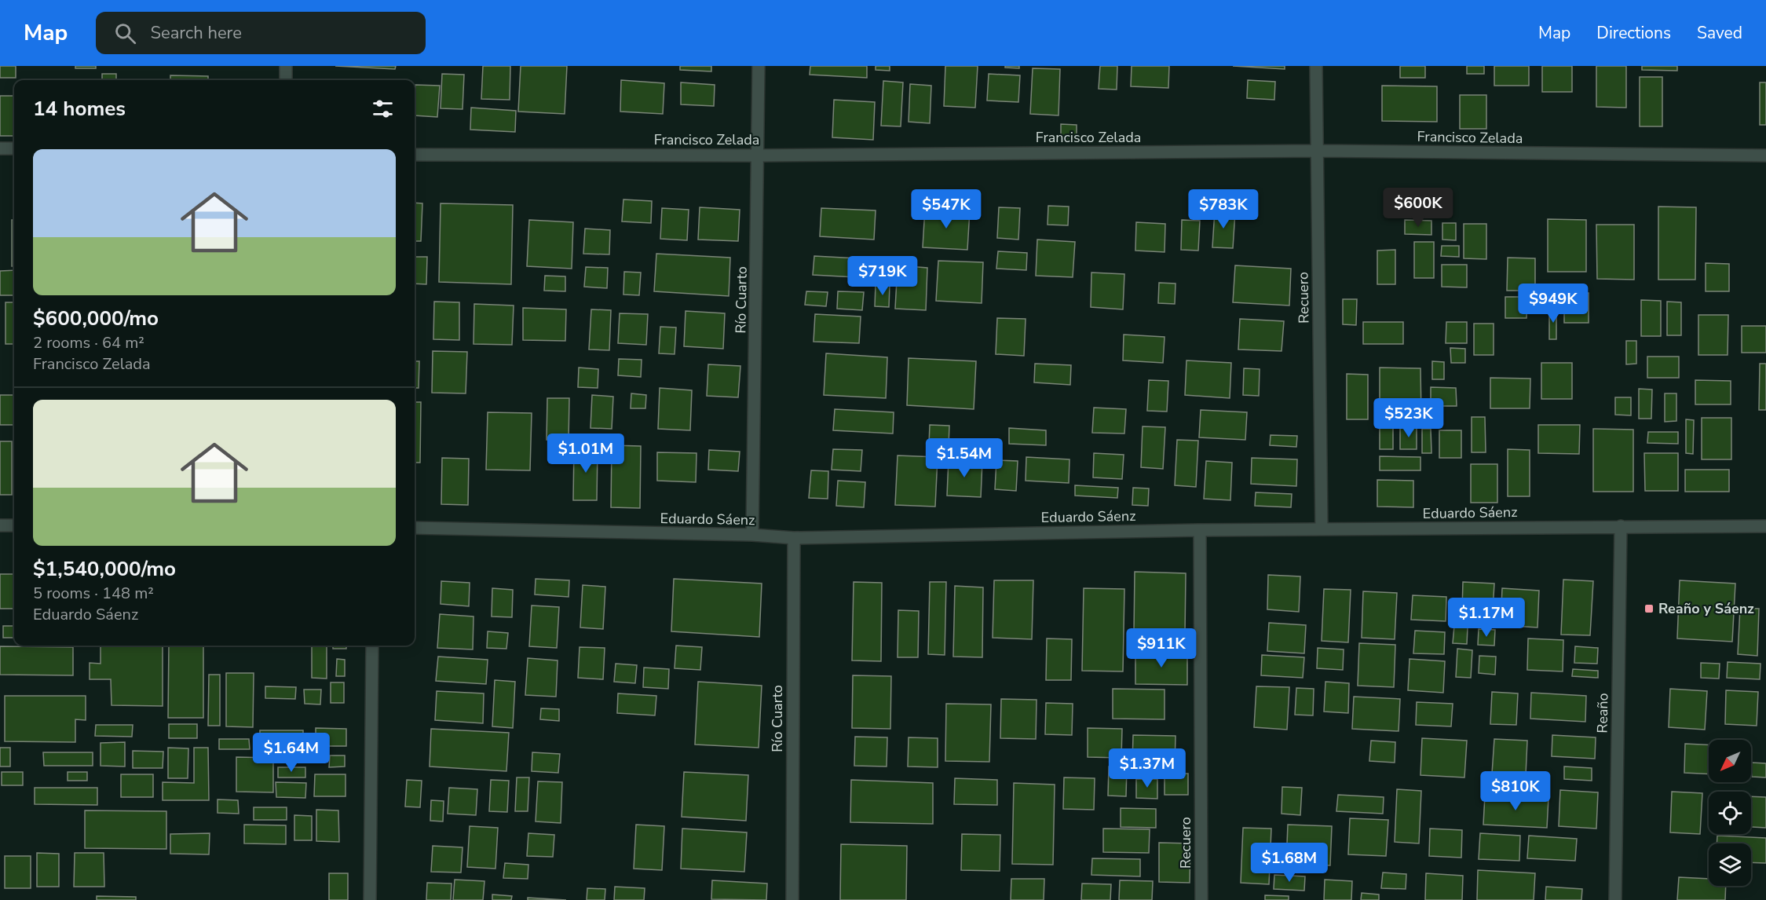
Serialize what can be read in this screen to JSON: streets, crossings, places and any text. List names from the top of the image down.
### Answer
{
  "streets": {
    "street": [
      "Francisco Zelada",
      "Recuero",
      "Río Cuarto",
      "Eduardo Sáenz",
      "Reaño"
    ]
  },
  "crossings": [
    ["Francisco Zelada", "Recuero"],
    ["Francisco Zelada", "Río Cuarto"],
    ["Recuero", "Eduardo Sáenz"],
    ["Río Cuarto", "Eduardo Sáenz"],
    ["Eduardo Sáenz", "Reaño"]
  ],
  "places": {
    "transit": ["Reaño y Sáenz"]
  },
  "north": "bottom left",
  "page": {
    "header": "Map",
    "search": "Search here",
    "nav": ["Map", "Directions", "Saved"],
    "heading": "14 homes",
    "list": [
      {
        "name": "$600,000/mo",
        "note": "2 rooms · 64 m² · Francisco Zelada"
      },
      {
        "name": "$1,540,000/mo",
        "note": "5 rooms · 148 m² · Eduardo Sáenz"
      }
    ],
    "price": [
      "$600K",
      "$547K",
      "$783K",
      "$719K",
      "$949K",
      "$523K",
      "$1.01M",
      "$1.54M",
      "$1.17M",
      "$911K",
      "$1.64M",
      "$1.37M",
      "$810K",
      "$1.68M"
    ]
  }
}
